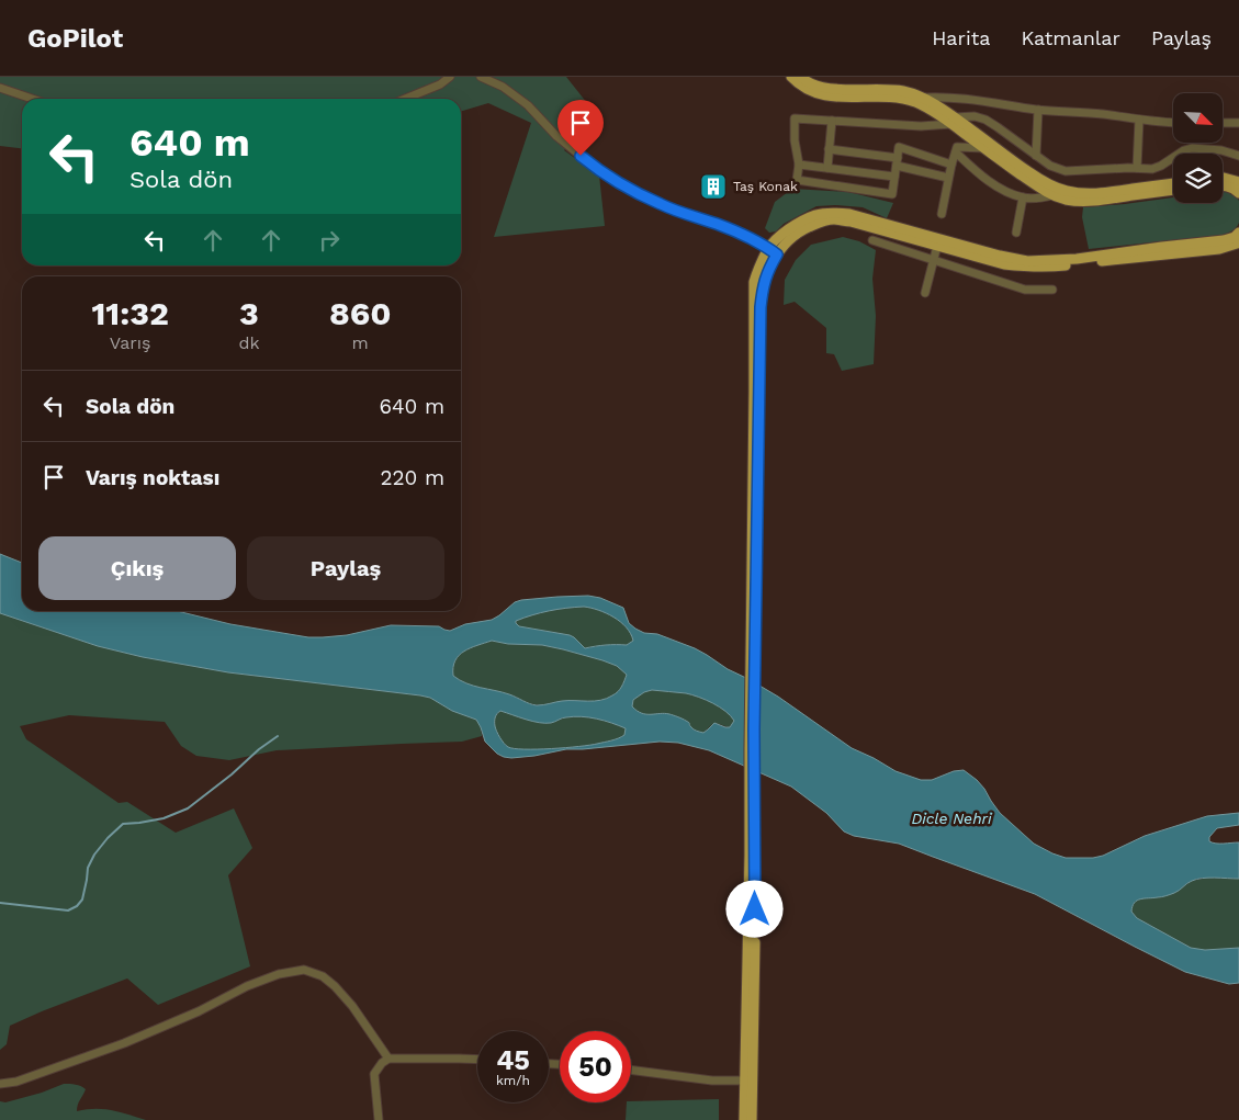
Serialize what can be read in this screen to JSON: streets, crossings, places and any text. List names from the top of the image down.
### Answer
{
  "water": ["Dicle Nehri"],
  "places": {
    "building": ["Taş Konak"]
  },
  "north": "bottom right",
  "page": {
    "header": "GoPilot",
    "nav": ["Harita", "Katmanlar", "Paylaş"],
    "turn": ["640 m", "Sola dön"],
    "eta": [
      "11:32",
      "Varış",
      "3",
      "dk",
      "860",
      "m"
    ],
    "list": [
      {
        "name": "Sola dön",
        "value": "640 m"
      },
      {
        "name": "Varış noktası",
        "value": "220 m"
      }
    ],
    "buttons": ["Çıkış", "Paylaş"],
    "speed": "45 km/h",
    "limit": "50"
  }
}
